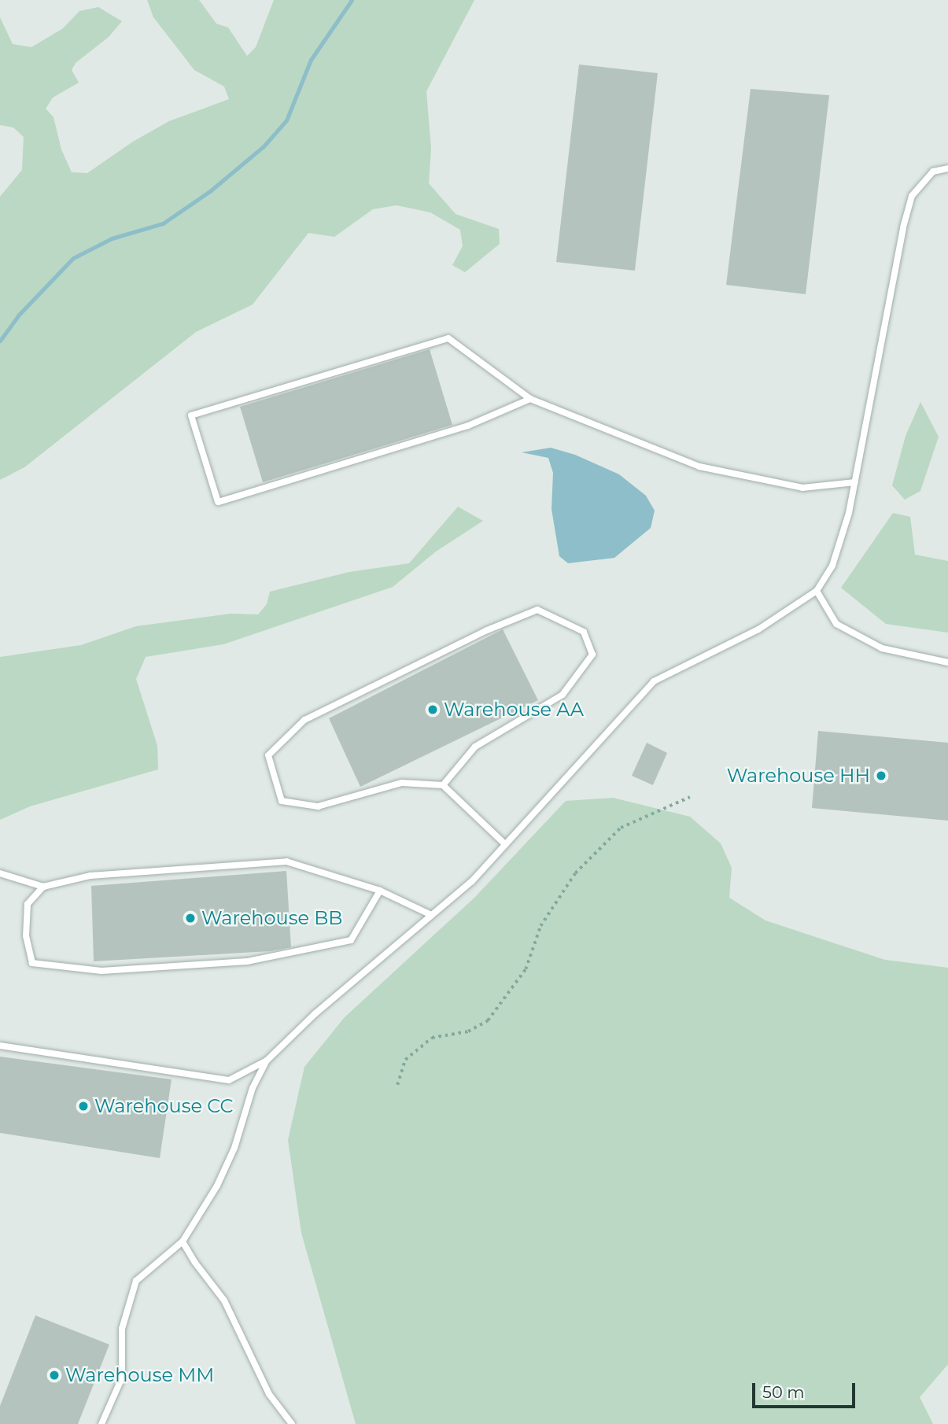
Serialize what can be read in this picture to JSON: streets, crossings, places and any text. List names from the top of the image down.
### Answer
{
  "places": [
    "Warehouse AA",
    "Warehouse HH",
    "Warehouse BB",
    "Warehouse CC",
    "Warehouse MM"
  ],
  "scale_bar": "50 m"
}
